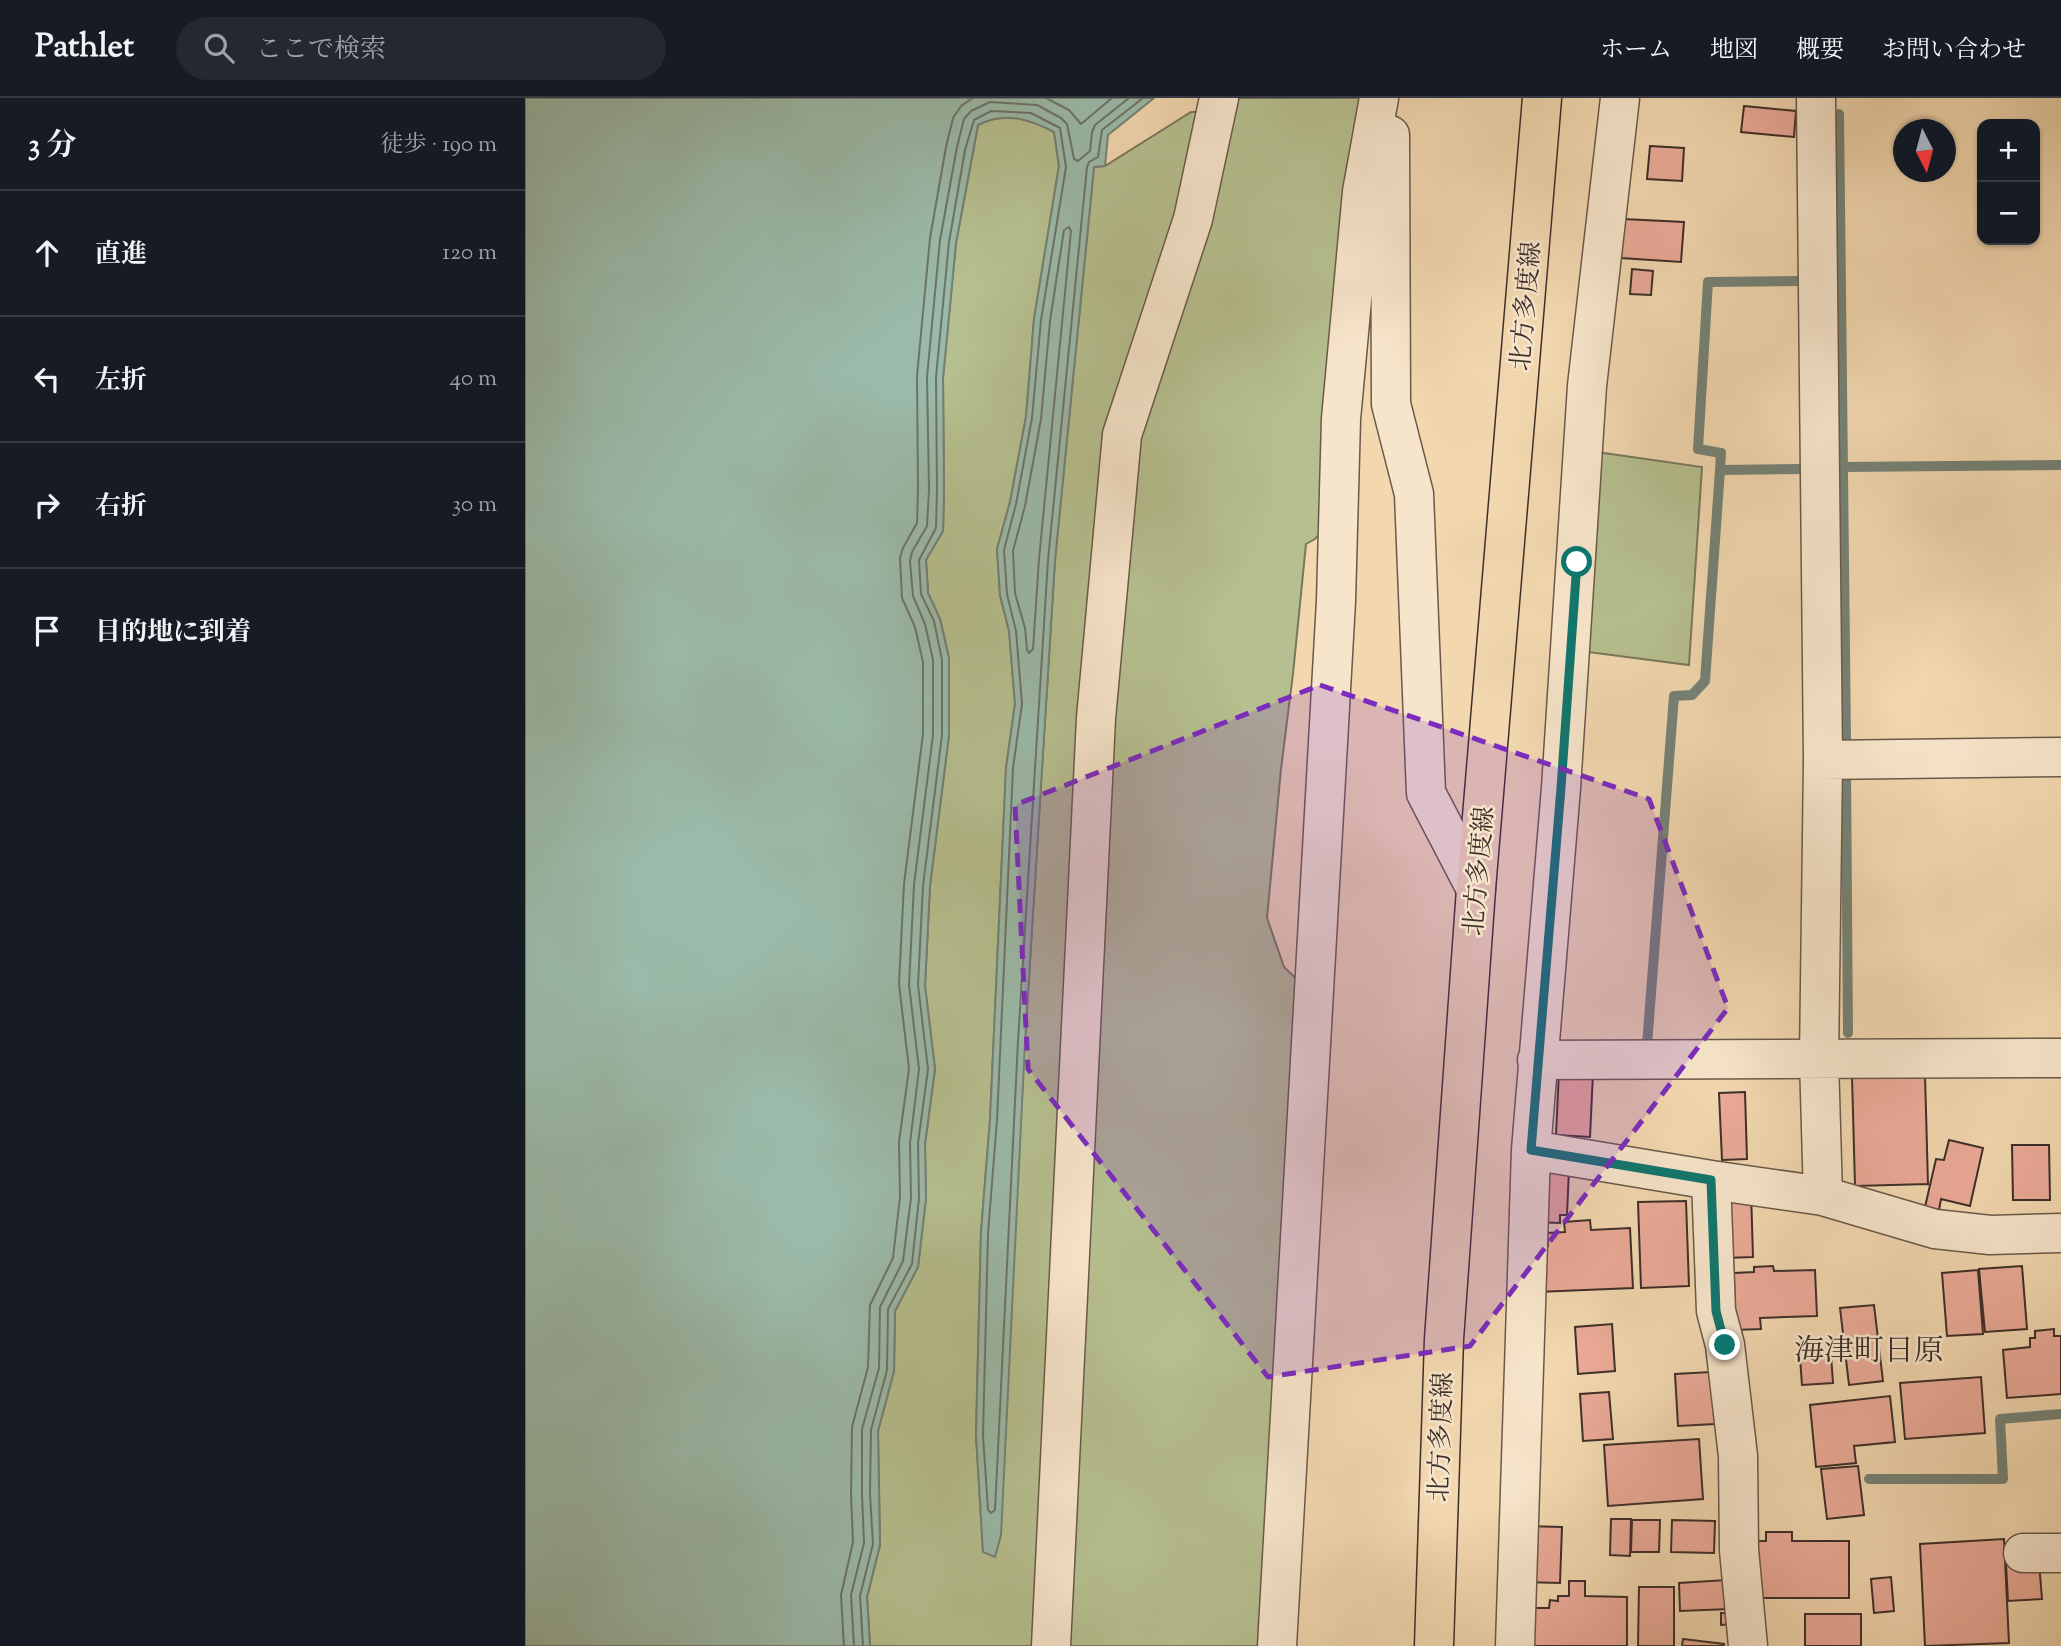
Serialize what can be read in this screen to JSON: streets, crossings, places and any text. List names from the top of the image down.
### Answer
{
  "streets": {
    "main road": ["北方多度線"]
  },
  "districts": ["海津町日原"],
  "north": "bottom",
  "page": {
    "header": "Pathlet",
    "search": "ここで検索",
    "nav": [
      "ホーム",
      "地図",
      "概要",
      "お問い合わせ"
    ],
    "heading": ["3 分", "徒歩 · 190 m"],
    "map_buttons": ["+", "−"],
    "list": [
      ["直進", "120 m"],
      ["左折", "40 m"],
      ["右折", "30 m"],
      "目的地に到着"
    ]
  }
}
